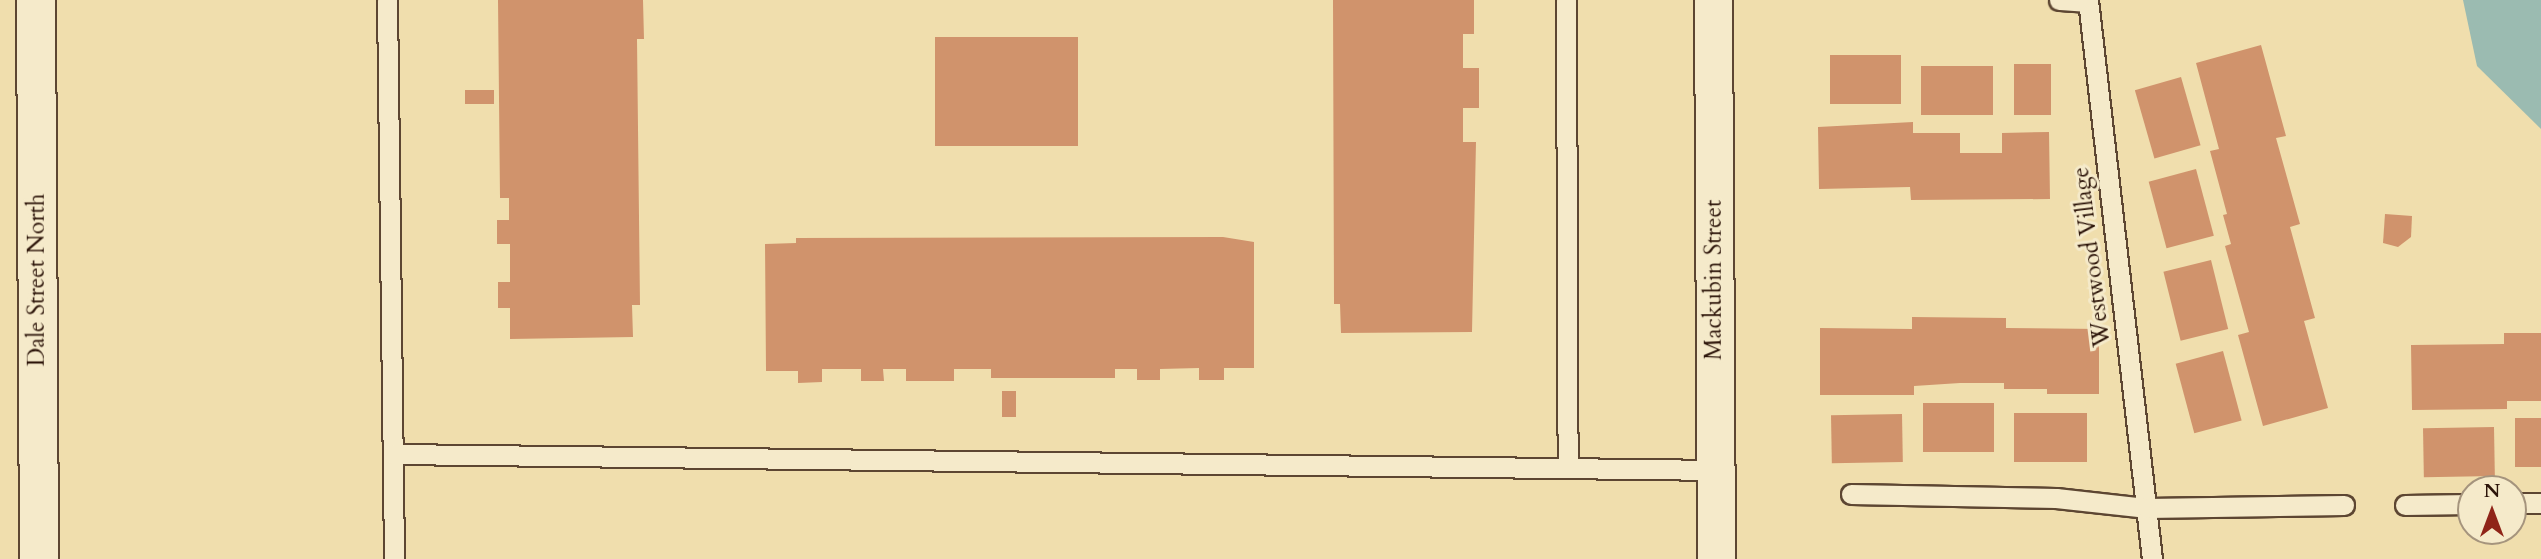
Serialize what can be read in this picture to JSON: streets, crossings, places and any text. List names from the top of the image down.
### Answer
{
  "streets": {
    "street": ["Dale Street North", "Mackubin Street"],
    "lane": ["Westwood Village"]
  },
  "north": "top"
}
